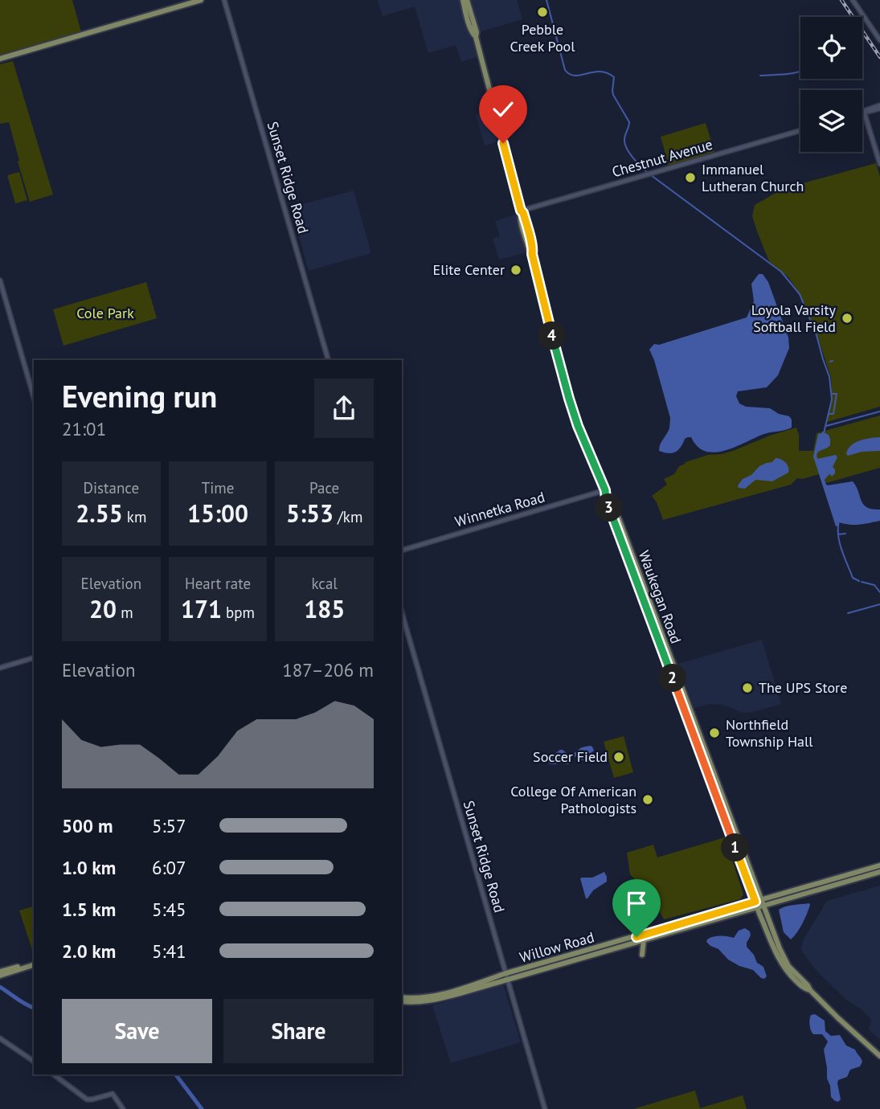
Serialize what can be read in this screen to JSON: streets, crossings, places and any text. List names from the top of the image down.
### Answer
{
  "streets": {
    "main road": ["Waukegan Road", "Willow Road"],
    "street": ["Chestnut Avenue", "Sunset Ridge Road", "Winnetka Road"]
  },
  "crossings": [
    ["Chestnut Avenue", "Waukegan Road"],
    ["Sunset Ridge Road", "Willow Road"],
    ["Winnetka Road", "Waukegan Road"],
    ["Waukegan Road", "Willow Road"]
  ],
  "parks": ["Cole Park"],
  "places": [
    "Pebble Creek Pool",
    "Immanuel Lutheran Church",
    "Elite Center",
    "Loyola Varsity Softball Field",
    "The UPS Store",
    "Northfield Township Hall",
    "Soccer Field",
    "College Of American Pathologists"
  ],
  "page": {
    "pins": [
      "4",
      "3",
      "2",
      "1"
    ],
    "heading": ["Evening run", "21:01"],
    "stats": [
      ["Distance", "2.55 km"],
      ["Time", "15:00"],
      ["Pace", "5:53 /km"],
      ["Elevation", "20 m"],
      ["Heart rate", "171 bpm"],
      ["kcal", "185"]
    ],
    "chart": ["Elevation", "187–206 m"],
    "list": [
      {
        "name": "500 m",
        "note": "5:57"
      },
      {
        "name": "1.0 km",
        "note": "6:07"
      },
      {
        "name": "1.5 km",
        "note": "5:45"
      },
      {
        "name": "2.0 km",
        "note": "5:41"
      }
    ],
    "buttons": ["Save", "Share"]
  }
}
